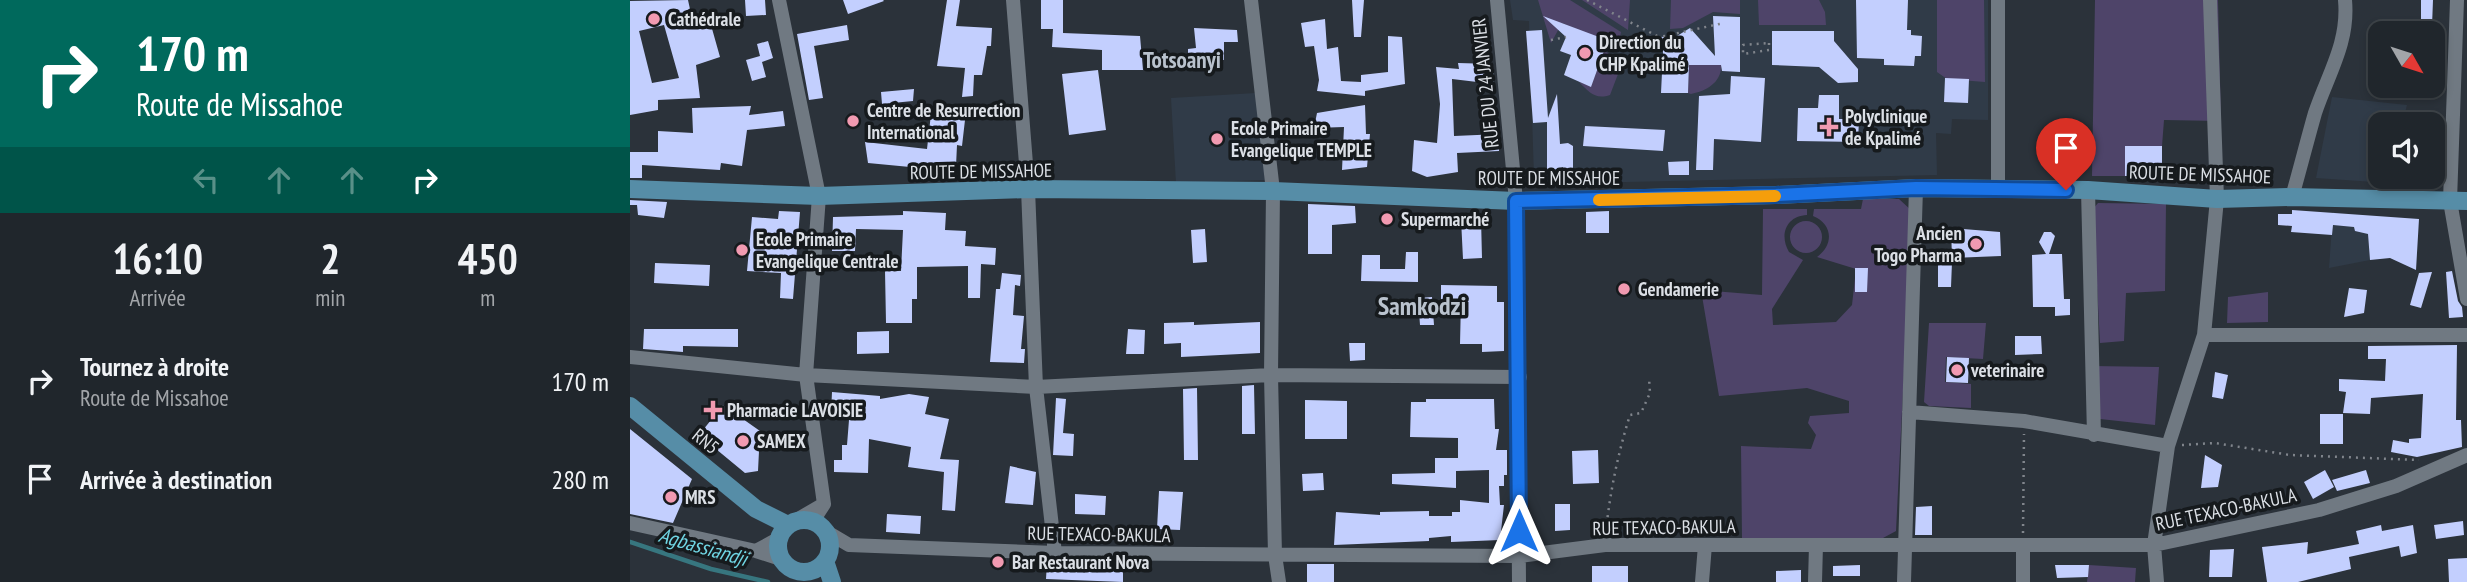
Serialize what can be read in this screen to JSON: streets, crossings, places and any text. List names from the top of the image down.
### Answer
{
  "streets": {
    "main road": ["ROUTE DE MISSAHOE", "RN5"],
    "street": ["RUE DU 24 JANVIER", "RUE TEXACO-BAKULA"]
  },
  "crossings": [
    ["RUE DU 24 JANVIER", "ROUTE DE MISSAHOE"],
    ["RUE DU 24 JANVIER", "RUE TEXACO-BAKULA"],
    ["RN5", "RUE TEXACO-BAKULA"]
  ],
  "districts": ["Totsoanyi", "Samkodzi"],
  "water": ["Agbassiandji"],
  "places": {
    "other": [
      "Cathédrale",
      "Direction du CHP Kpalimé",
      "Centre de Resurrection International",
      "Ecole Primaire Evangelique TEMPLE",
      "Supermarché",
      "Ancien Togo Pharma",
      "Ecole Primaire Evangelique Centrale",
      "Gendamerie",
      "veterinaire",
      "SAMEX",
      "MRS",
      "Bar Restaurant Nova"
    ],
    "health": ["Polyclinique de Kpalimé", "Pharmacie LAVOISIE"]
  },
  "north": "bottom right",
  "page": {
    "turn": ["170 m", "Route de Missahoe"],
    "eta": [
      "16:10",
      "Arrivée",
      "2",
      "min",
      "450",
      "m"
    ],
    "list": [
      {
        "name": "Tournez à droite",
        "note": "Route de Missahoe",
        "value": "170 m"
      },
      {
        "name": "Arrivée à destination",
        "value": "280 m"
      }
    ]
  }
}
